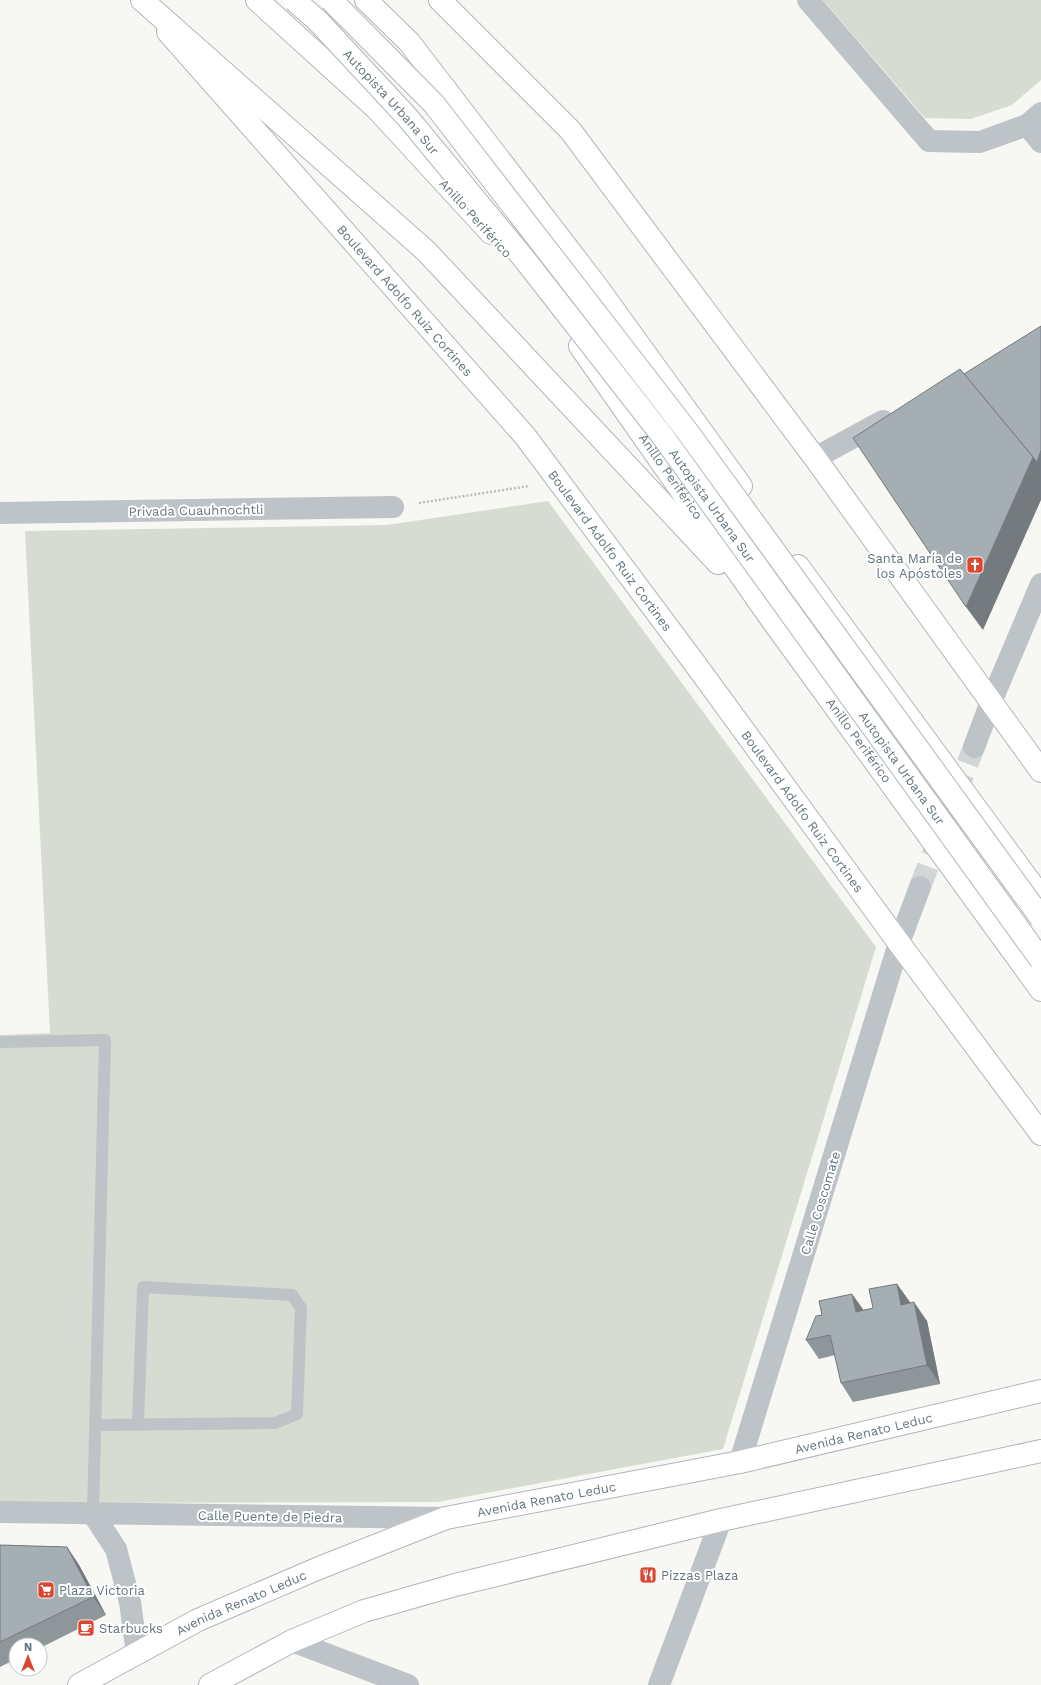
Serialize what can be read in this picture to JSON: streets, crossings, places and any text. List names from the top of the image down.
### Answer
{
  "streets": {
    "main road": [
      "Autopista Urbana Sur",
      "Anillo Periférico",
      "Boulevard Adolfo Ruiz Cortines",
      "Avenida Renato Leduc"
    ],
    "street": ["Privada Cuauhnochtli", "Calle Coscomate", "Calle Puente de Piedra"]
  },
  "crossings": [
    ["Boulevard Adolfo Ruiz Cortines", "Calle Coscomate"],
    ["Calle Coscomate", "Avenida Renato Leduc"],
    ["Avenida Renato Leduc", "Calle Puente de Piedra"]
  ],
  "places": {
    "church": ["Santa María de los Apóstoles"],
    "restaurant": ["Pizzas Plaza"],
    "supermarket": ["Plaza Victoria"],
    "cafe": ["Starbucks"]
  },
  "north": "top"
}
